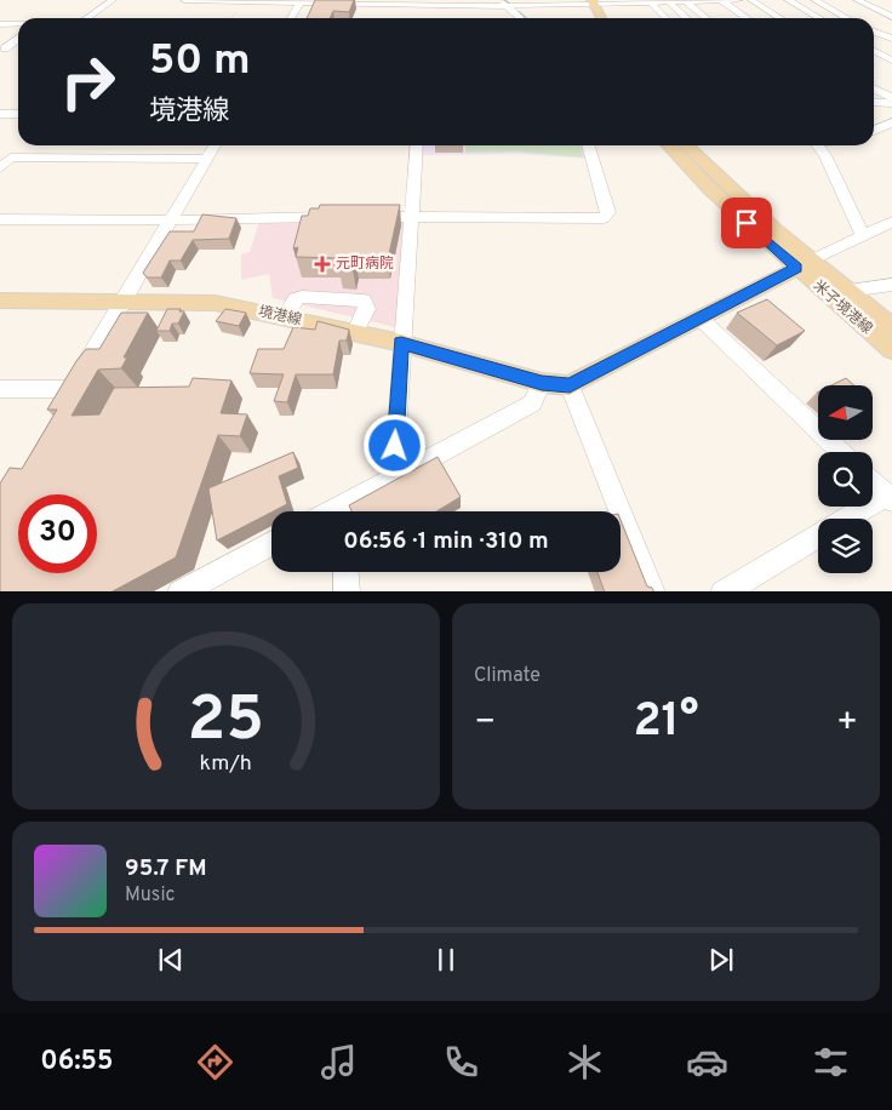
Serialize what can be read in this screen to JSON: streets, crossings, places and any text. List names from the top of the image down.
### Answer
{
  "streets": {
    "main road": ["米子境港線", "境港線"]
  },
  "places": {
    "health": ["元町病院"]
  },
  "north": "left",
  "page": {
    "turn": ["50 m", "境港線"],
    "limit": "30",
    "trip": "06:56 · 1 min · 310 m",
    "tile": "Climate",
    "heat": ["−", "21°", "+"],
    "song": ["95.7 FM", "Music"],
    "tabs": "06:55",
    "gauge": ["25", "km/h"]
  }
}
